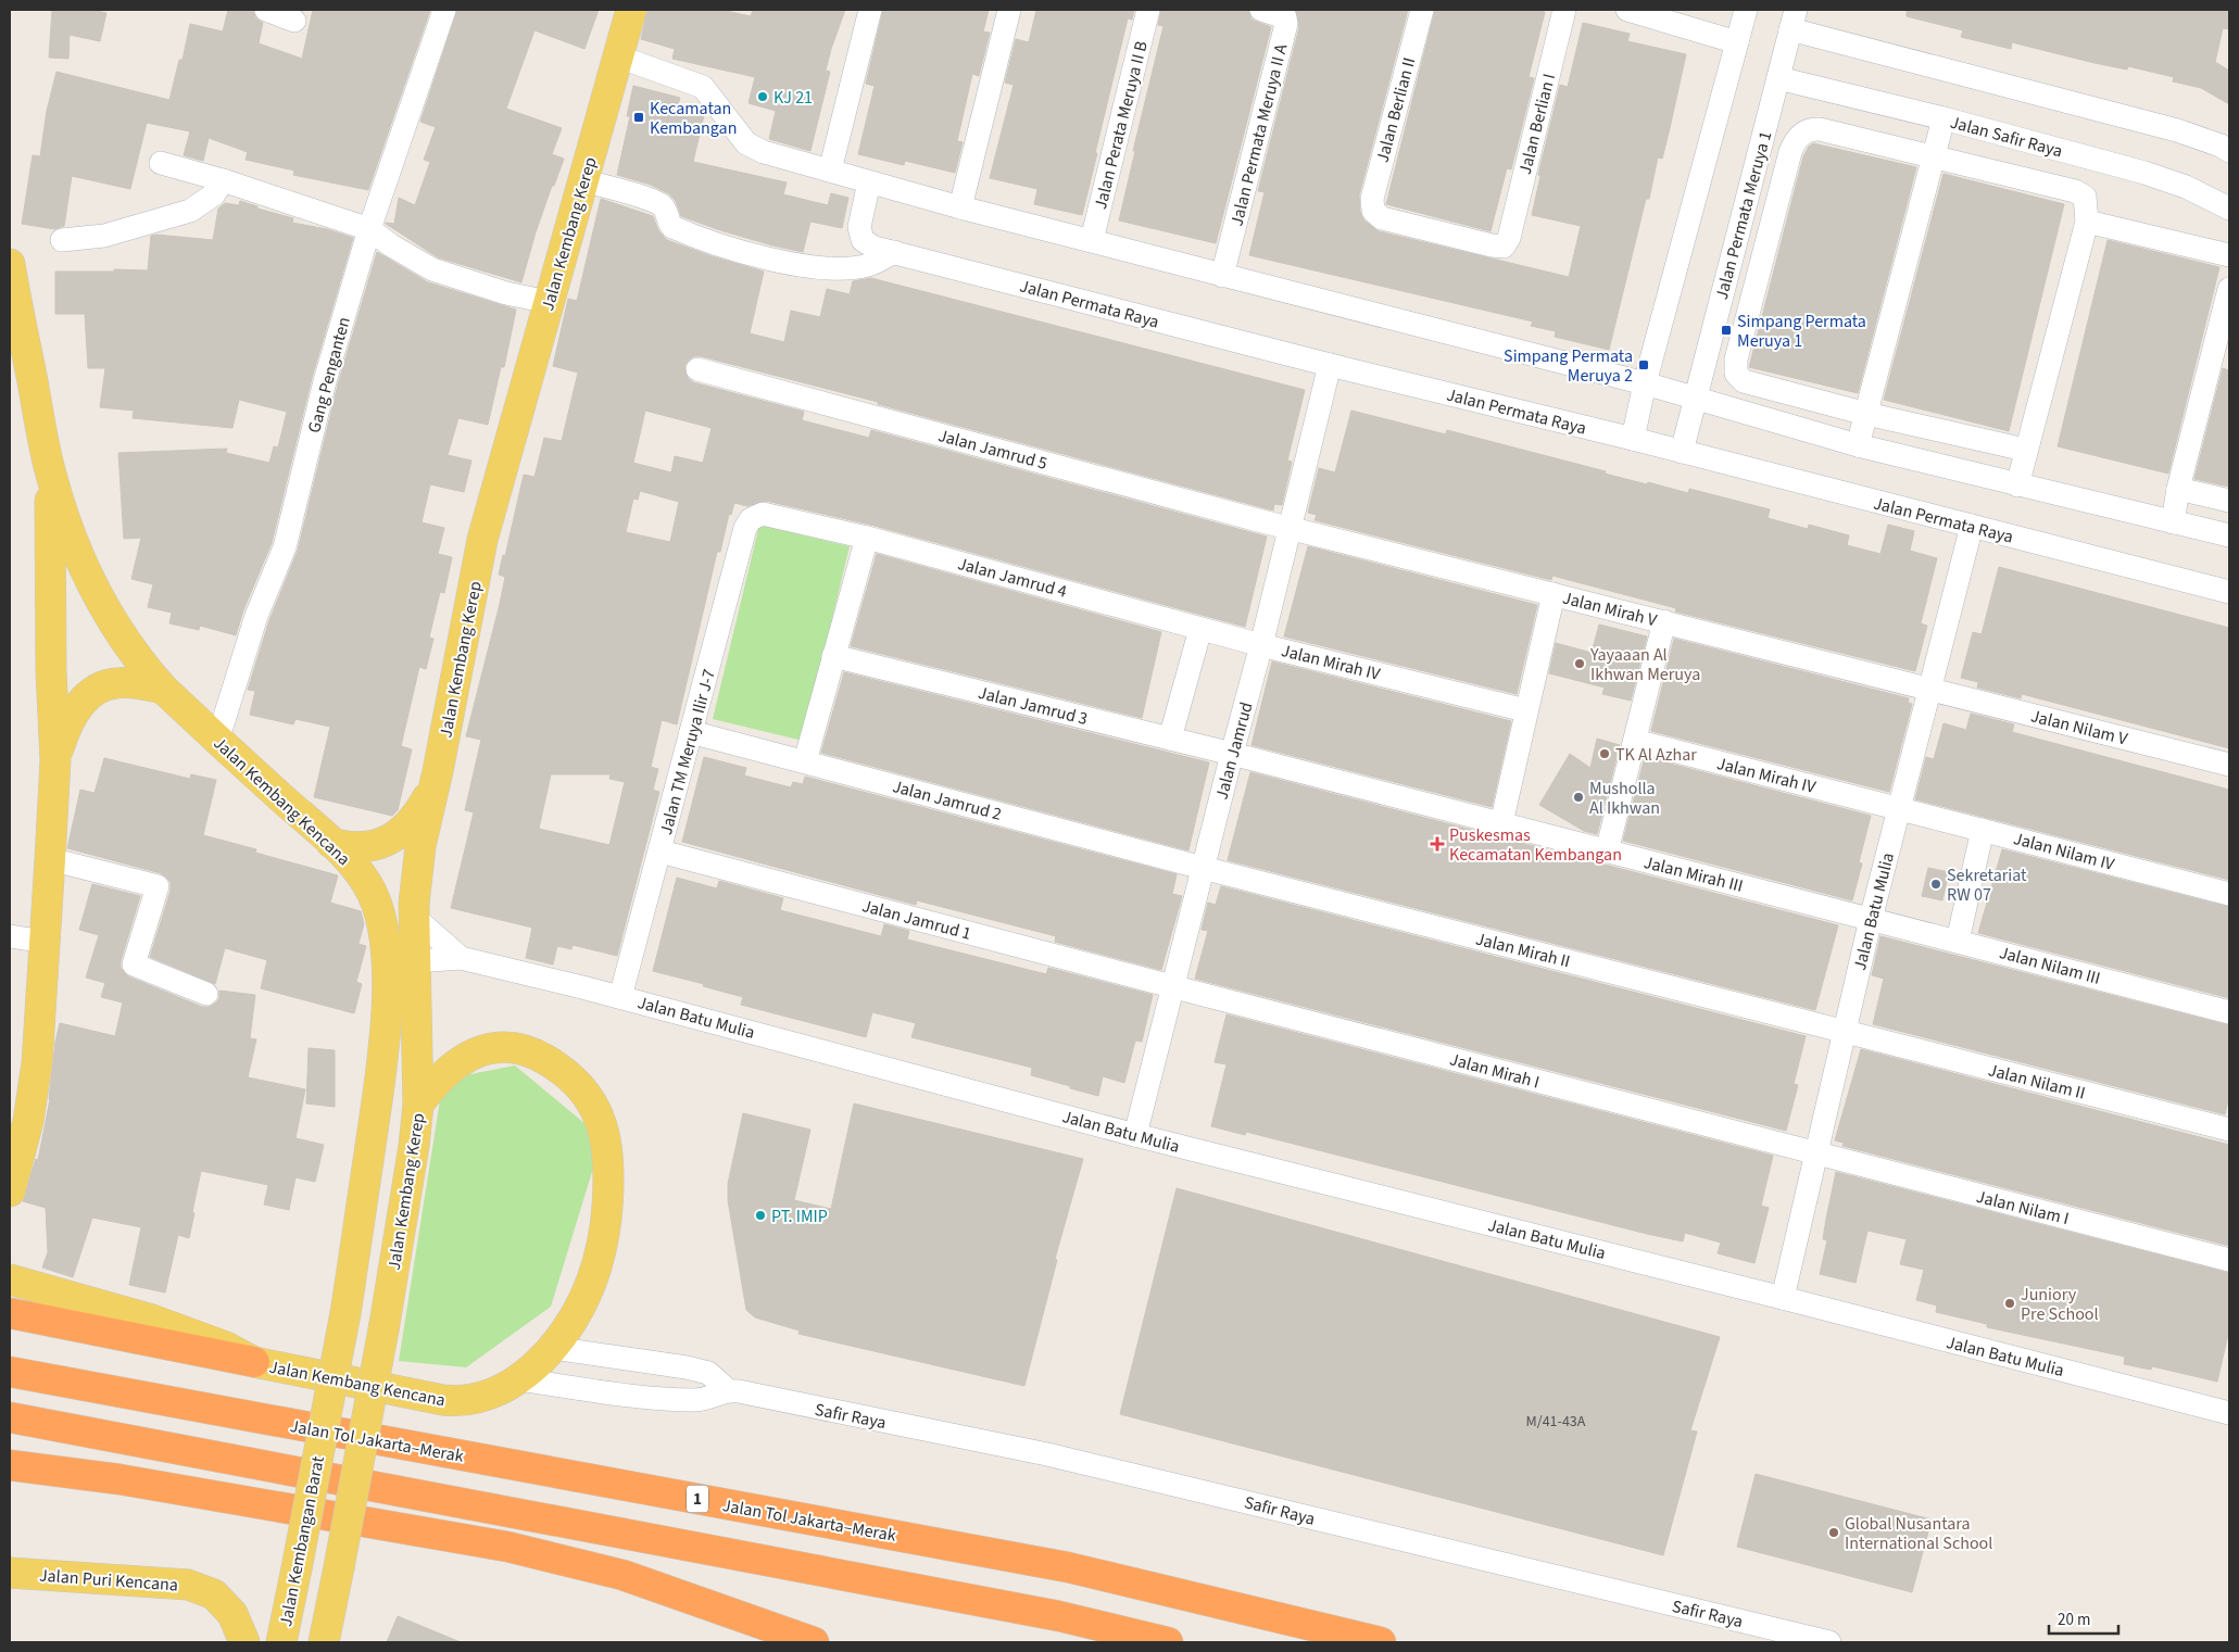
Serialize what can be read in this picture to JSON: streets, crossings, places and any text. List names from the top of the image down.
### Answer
{
  "streets": {
    "highway": ["Jalan Tol Jakarta–Merak", "1"],
    "main road": [
      "Jalan Kembang Kerep",
      "Jalan Kembang Kencana",
      "Jalan Kembangan Barat",
      "Jalan Puri Kencana"
    ],
    "street": [
      "Jalan Berlian II",
      "Jalan Berlian I",
      "Jalan Perata Meruya II B",
      "Jalan Permata Meruya II A",
      "Jalan Safir Raya",
      "Jalan Permata Meruya 1",
      "Jalan Permata Raya",
      "Gang Penganten",
      "Jalan Jamrud 5",
      "Jalan Jamrud 4",
      "Jalan Mirah V",
      "Jalan Mirah IV",
      "Jalan Jamrud 3",
      "Jalan Nilam V",
      "Jalan Jamrud",
      "Jalan TM Meruya Ilir J-7",
      "Jalan Jamrud 2",
      "Jalan Nilam IV",
      "Jalan Mirah III",
      "Jalan Batu Mulia",
      "Jalan Jamrud 1",
      "Jalan Mirah II",
      "Jalan Nilam III",
      "Jalan Mirah I",
      "Jalan Nilam II",
      "Jalan Nilam I",
      "Safir Raya"
    ]
  },
  "crossings": [
    ["Jalan Berlian II", "Jalan Berlian I"],
    ["Jalan Safir Raya", "Jalan Permata Meruya 1"],
    ["Jalan Permata Meruya 1", "Jalan Permata Raya"],
    ["Jalan Kembang Kerep", "Jalan Kembang Kencana"],
    ["Jalan Kembang Kerep", "Jalan Batu Mulia"],
    ["Jalan Permata Raya", "Jalan Jamrud"],
    ["Jalan Permata Raya", "Jalan Batu Mulia"],
    ["Gang Penganten", "Jalan Kembang Kencana"],
    ["Jalan Jamrud 5", "Jalan Mirah V"],
    ["Jalan Jamrud 5", "Jalan Jamrud"],
    ["Jalan Jamrud 4", "Jalan Mirah IV"],
    ["Jalan Jamrud 4", "Jalan Jamrud"],
    ["Jalan Jamrud 4", "Jalan TM Meruya Ilir J-7"],
    ["Jalan Mirah V", "Jalan Nilam V"],
    ["Jalan Mirah V", "Jalan Jamrud"],
    ["Jalan Mirah V", "Jalan Batu Mulia"],
    ["Jalan Mirah IV", "Jalan Jamrud"],
    ["Jalan Mirah IV", "Jalan Nilam IV"],
    ["Jalan Mirah IV", "Jalan Batu Mulia"],
    ["Jalan Jamrud 3", "Jalan Jamrud"],
    ["Jalan Jamrud 3", "Jalan Mirah III"],
    ["Jalan Nilam V", "Jalan Batu Mulia"],
    ["Jalan Jamrud", "Jalan Jamrud 2"],
    ["Jalan Jamrud", "Jalan Mirah III"],
    ["Jalan Jamrud", "Jalan Batu Mulia"],
    ["Jalan Jamrud", "Jalan Jamrud 1"],
    ["Jalan Jamrud", "Jalan Mirah II"],
    ["Jalan Jamrud", "Jalan Mirah I"],
    ["Jalan TM Meruya Ilir J-7", "Jalan Jamrud 2"],
    ["Jalan TM Meruya Ilir J-7", "Jalan Batu Mulia"],
    ["Jalan TM Meruya Ilir J-7", "Jalan Jamrud 1"],
    ["Jalan Jamrud 2", "Jalan Mirah II"],
    ["Jalan Kembang Kencana", "Safir Raya"],
    ["Jalan Kembang Kencana", "Jalan Kembangan Barat"],
    ["Jalan Nilam IV", "Jalan Batu Mulia"],
    ["Jalan Mirah III", "Jalan Batu Mulia"],
    ["Jalan Mirah III", "Jalan Nilam III"],
    ["Jalan Batu Mulia", "Jalan Mirah II"],
    ["Jalan Batu Mulia", "Jalan Nilam III"],
    ["Jalan Batu Mulia", "Jalan Mirah I"],
    ["Jalan Batu Mulia", "Jalan Nilam II"],
    ["Jalan Batu Mulia", "Jalan Nilam I"],
    ["Jalan Jamrud 1", "Jalan Mirah I"],
    ["Jalan Mirah II", "Jalan Nilam II"],
    ["Jalan Mirah I", "Jalan Nilam I"]
  ],
  "places": {
    "other": [
      "KJ 21",
      "Yayaaan Al Ikhwan Meruya",
      "TK Al Azhar",
      "Musholla Al Ikhwan",
      "Sekretariat RW 07",
      "PT. IMIP",
      "Juniory Pre School",
      "Global Nusantara International School"
    ],
    "transit": ["Kecamatan Kembangan", "Simpang Permata Meruya 1", "Simpang Permata Meruya 2"],
    "health": ["Puskesmas Kecamatan Kembangan"]
  },
  "house_numbers": ["M/41-43A"],
  "scale_bar": "20 m"
}
